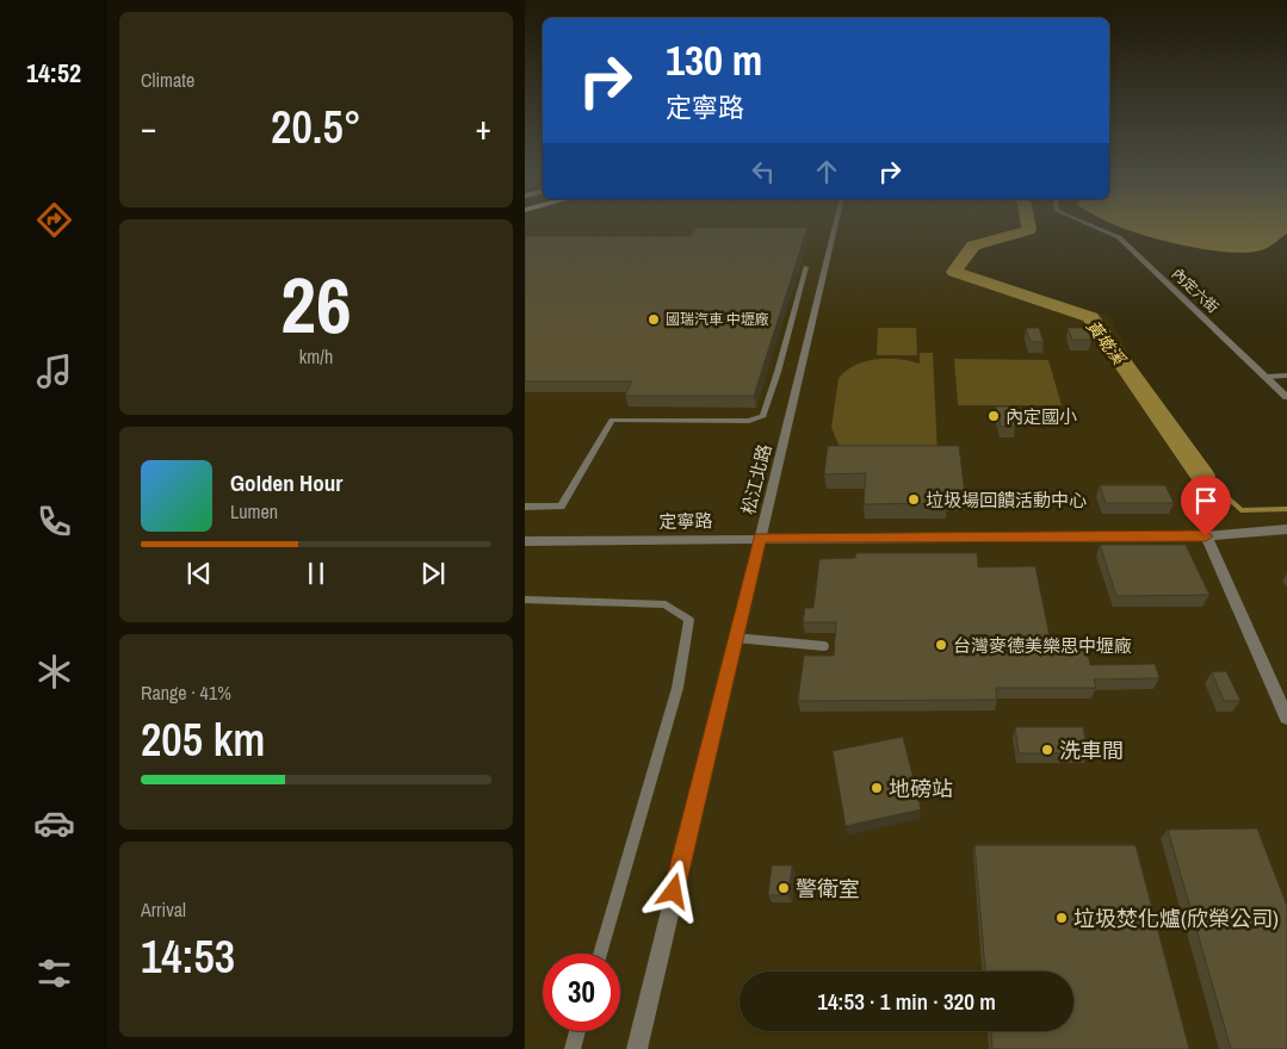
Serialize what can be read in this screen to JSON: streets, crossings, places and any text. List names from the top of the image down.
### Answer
{
  "streets": {
    "street": ["內定六街", "松江北路", "定寧路"]
  },
  "crossings": [
    ["松江北路", "定寧路"]
  ],
  "water": ["黃墘溪"],
  "places": [
    "國瑞汽車 中壢廠",
    "內定國小",
    "垃圾場回饋活動中心",
    "台灣麥德美樂思中壢廠",
    "洗車間",
    "地磅站",
    "警衛室",
    "垃圾焚化爐(欣榮公司)"
  ],
  "page": {
    "tabs": "14:52",
    "tile": [
      "Climate",
      ["26", "km/h"],
      ["Range · 41%", "205 km"],
      ["Arrival", "14:53"]
    ],
    "turn": ["130 m", "定寧路"],
    "heat": ["−", "20.5°", "+"],
    "song": ["Golden Hour", "Lumen"],
    "limit": "30",
    "trip": "14:53 · 1 min · 320 m"
  }
}
